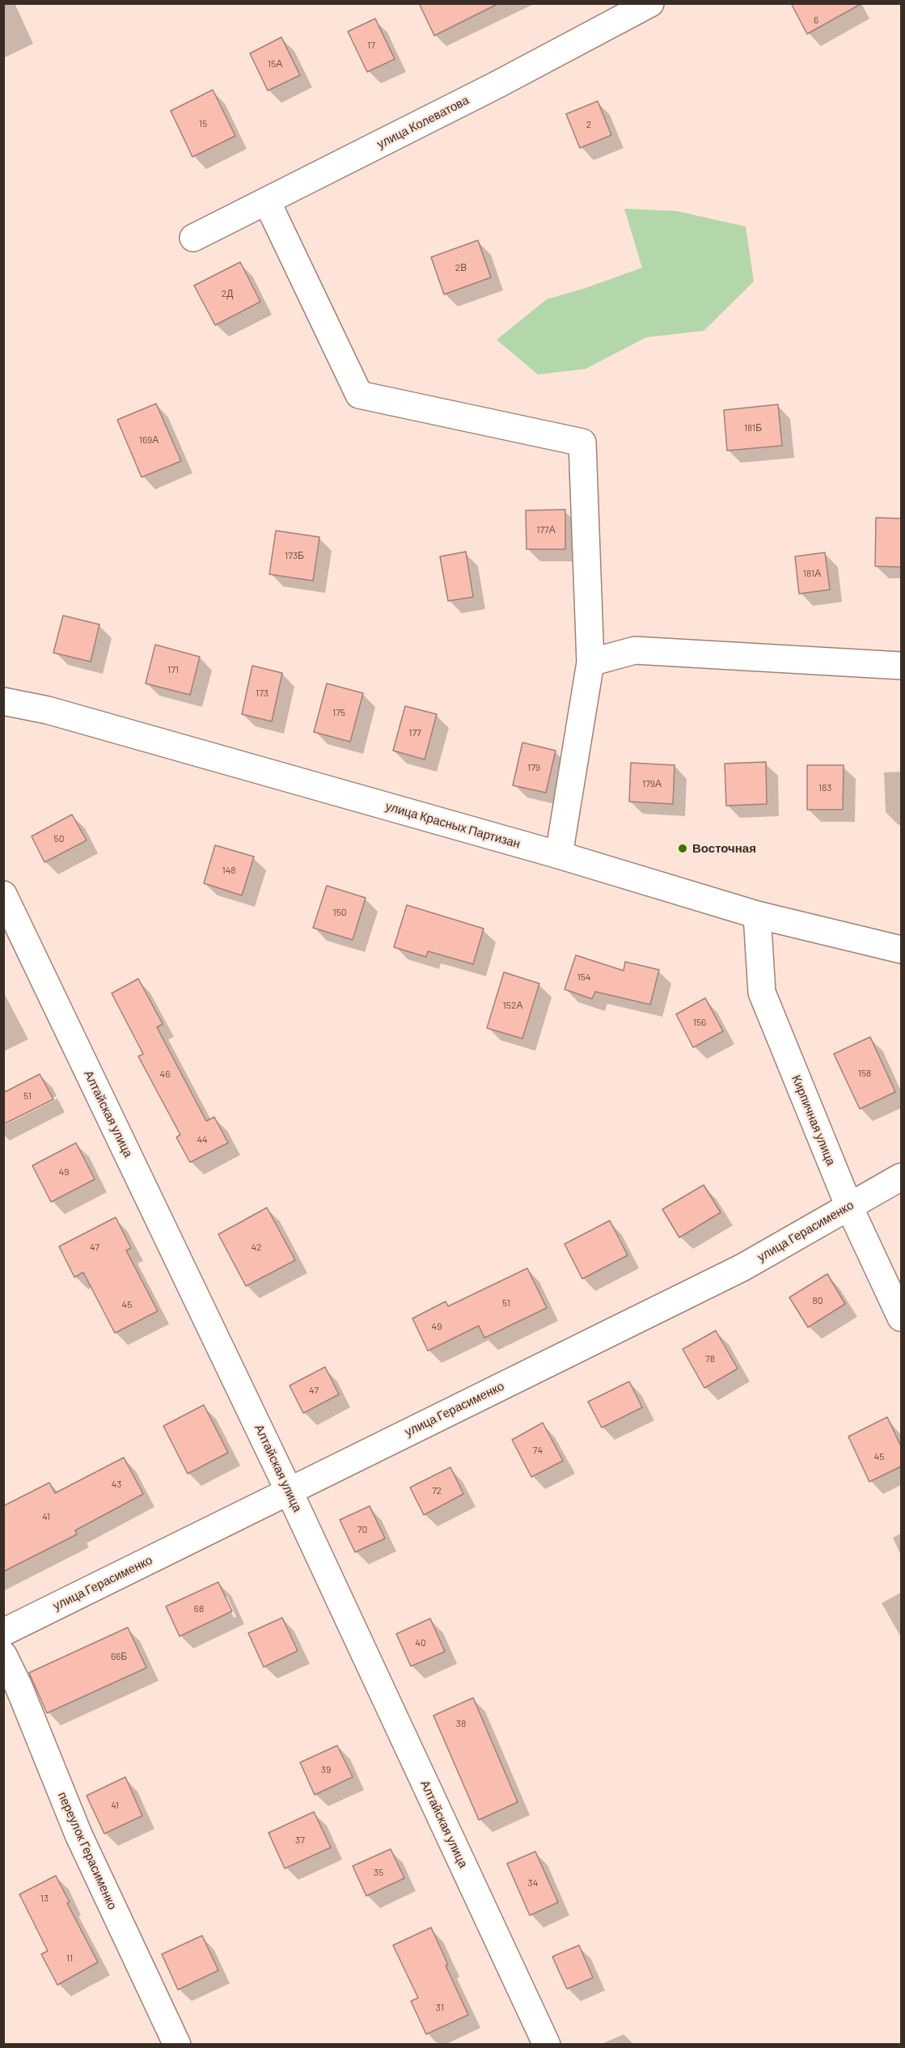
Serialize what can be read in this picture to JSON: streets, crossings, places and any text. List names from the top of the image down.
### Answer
{
  "streets": {
    "street": [
      "улица Колеватова",
      "улица Красных Партизан",
      "Алтайская улица",
      "Кирпичная улица",
      "улица Герасименко",
      "переулок Герасименко"
    ]
  },
  "crossings": [
    ["улица Красных Партизан", "Кирпичная улица"],
    ["Алтайская улица", "улица Герасименко"],
    ["Кирпичная улица", "улица Герасименко"]
  ],
  "places": ["Восточная"],
  "house_numbers": [
    "6",
    "17",
    "15А",
    "15",
    "2",
    "2В",
    "2Д",
    "181Б",
    "169А",
    "177А",
    "173Б",
    "181А",
    "171",
    "173",
    "175",
    "177",
    "179",
    "179А",
    "183",
    "50",
    "148",
    "150",
    "154",
    "152А",
    "156",
    "158",
    "46",
    "51",
    "44",
    "49",
    "47",
    "42",
    "80",
    "51",
    "45",
    "49",
    "78",
    "47",
    "74",
    "45",
    "43",
    "72",
    "41",
    "70",
    "68",
    "40",
    "66Б",
    "38",
    "39",
    "41",
    "37",
    "35",
    "34",
    "13",
    "11",
    "31"
  ]
}
